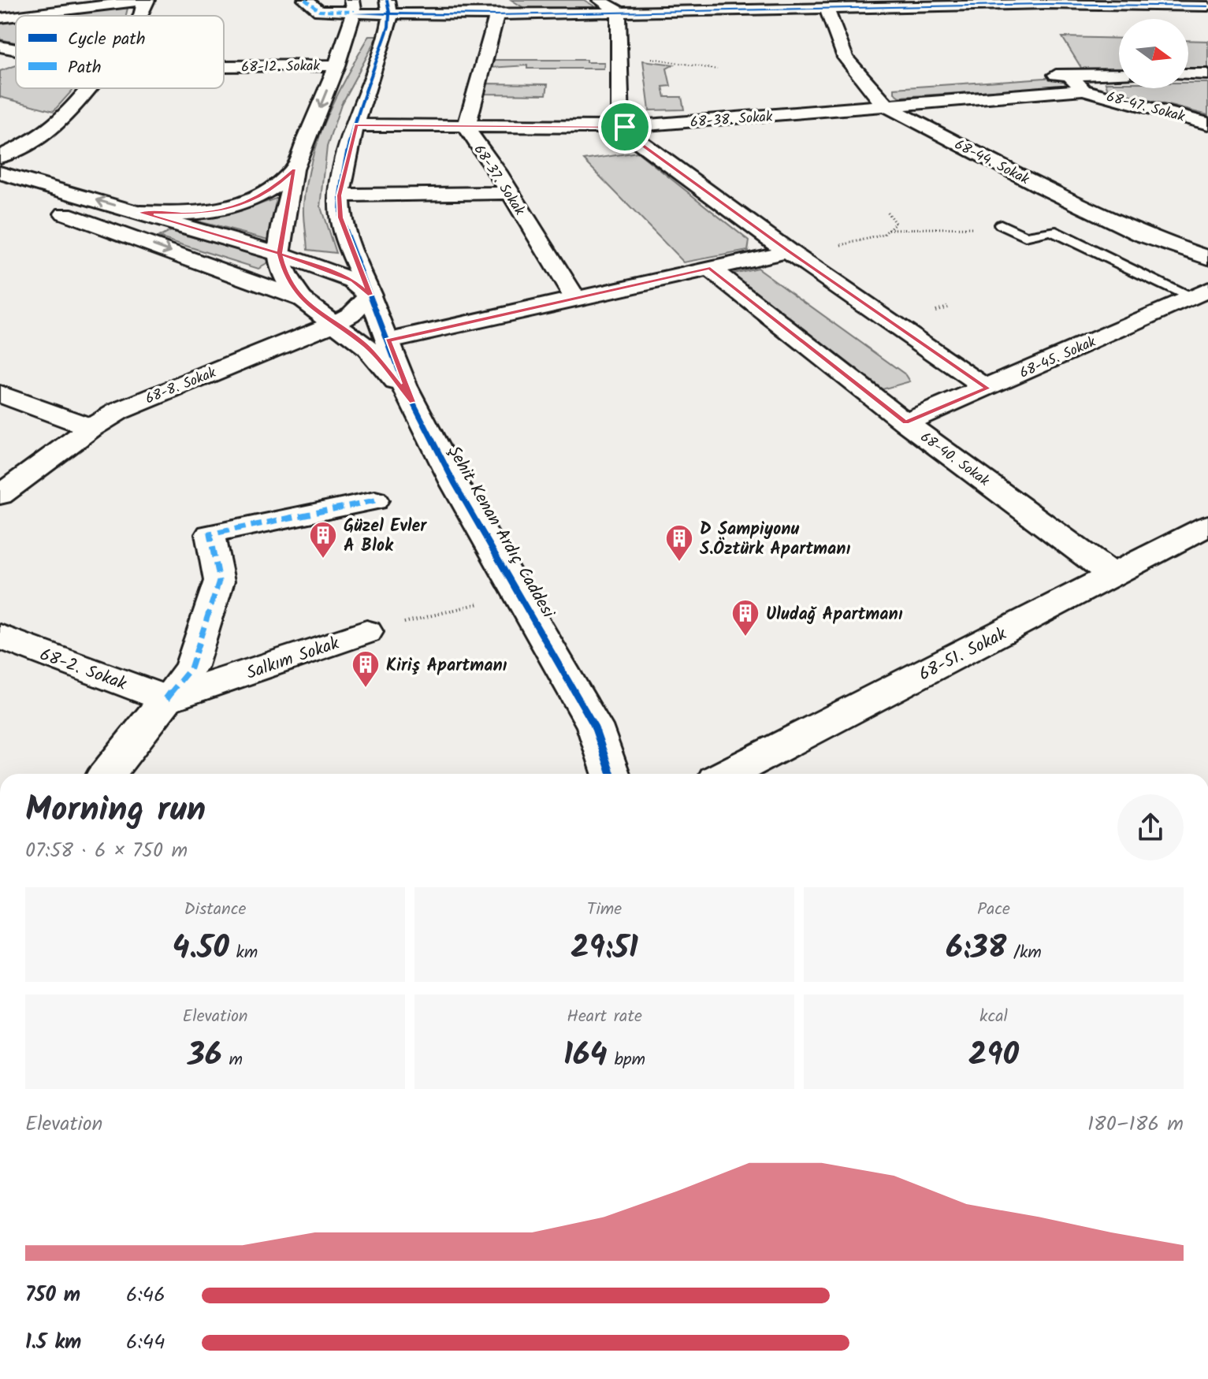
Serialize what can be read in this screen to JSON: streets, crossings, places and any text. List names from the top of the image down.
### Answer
{
  "streets": {
    "street": [
      "68-12. Sokak",
      "68-47. Sokak",
      "68-38. Sokak",
      "68-44. Sokak",
      "68-37. Sokak",
      "68-45. Sokak",
      "68-8. Sokak",
      "68-40. Sokak",
      "Şehit Kenan Ardıç Caddesi",
      "68-51. Sokak",
      "Salkım Sokak",
      "68-2. Sokak"
    ]
  },
  "crossings": [
    ["68-47. Sokak", "68-38. Sokak"],
    ["68-38. Sokak", "68-44. Sokak"],
    ["68-38. Sokak", "68-37. Sokak"],
    ["68-45. Sokak", "68-40. Sokak"],
    ["68-8. Sokak", "Şehit Kenan Ardıç Caddesi"],
    ["68-40. Sokak", "68-51. Sokak"],
    ["Salkım Sokak", "68-2. Sokak"]
  ],
  "places": {
    "building": [
      "Güzel Evler A Blok",
      "D Şampiyonu S.Öztürk Apartmanı",
      "Uludağ Apartmanı",
      "Kiriş Apartmanı"
    ]
  },
  "legend": ["Cycle path", "Path"],
  "north": "right",
  "page": {
    "heading": ["Morning run", "07:58 · 6 × 750 m"],
    "stats": [
      ["Distance", "4.50 km"],
      ["Time", "29:51"],
      ["Pace", "6:38 /km"],
      ["Elevation", "36 m"],
      ["Heart rate", "164 bpm"],
      ["kcal", "290"]
    ],
    "chart": ["Elevation", "180–186 m"],
    "list": [
      {
        "name": "750 m",
        "note": "6:46"
      },
      {
        "name": "1.5 km",
        "note": "6:44"
      }
    ]
  }
}
